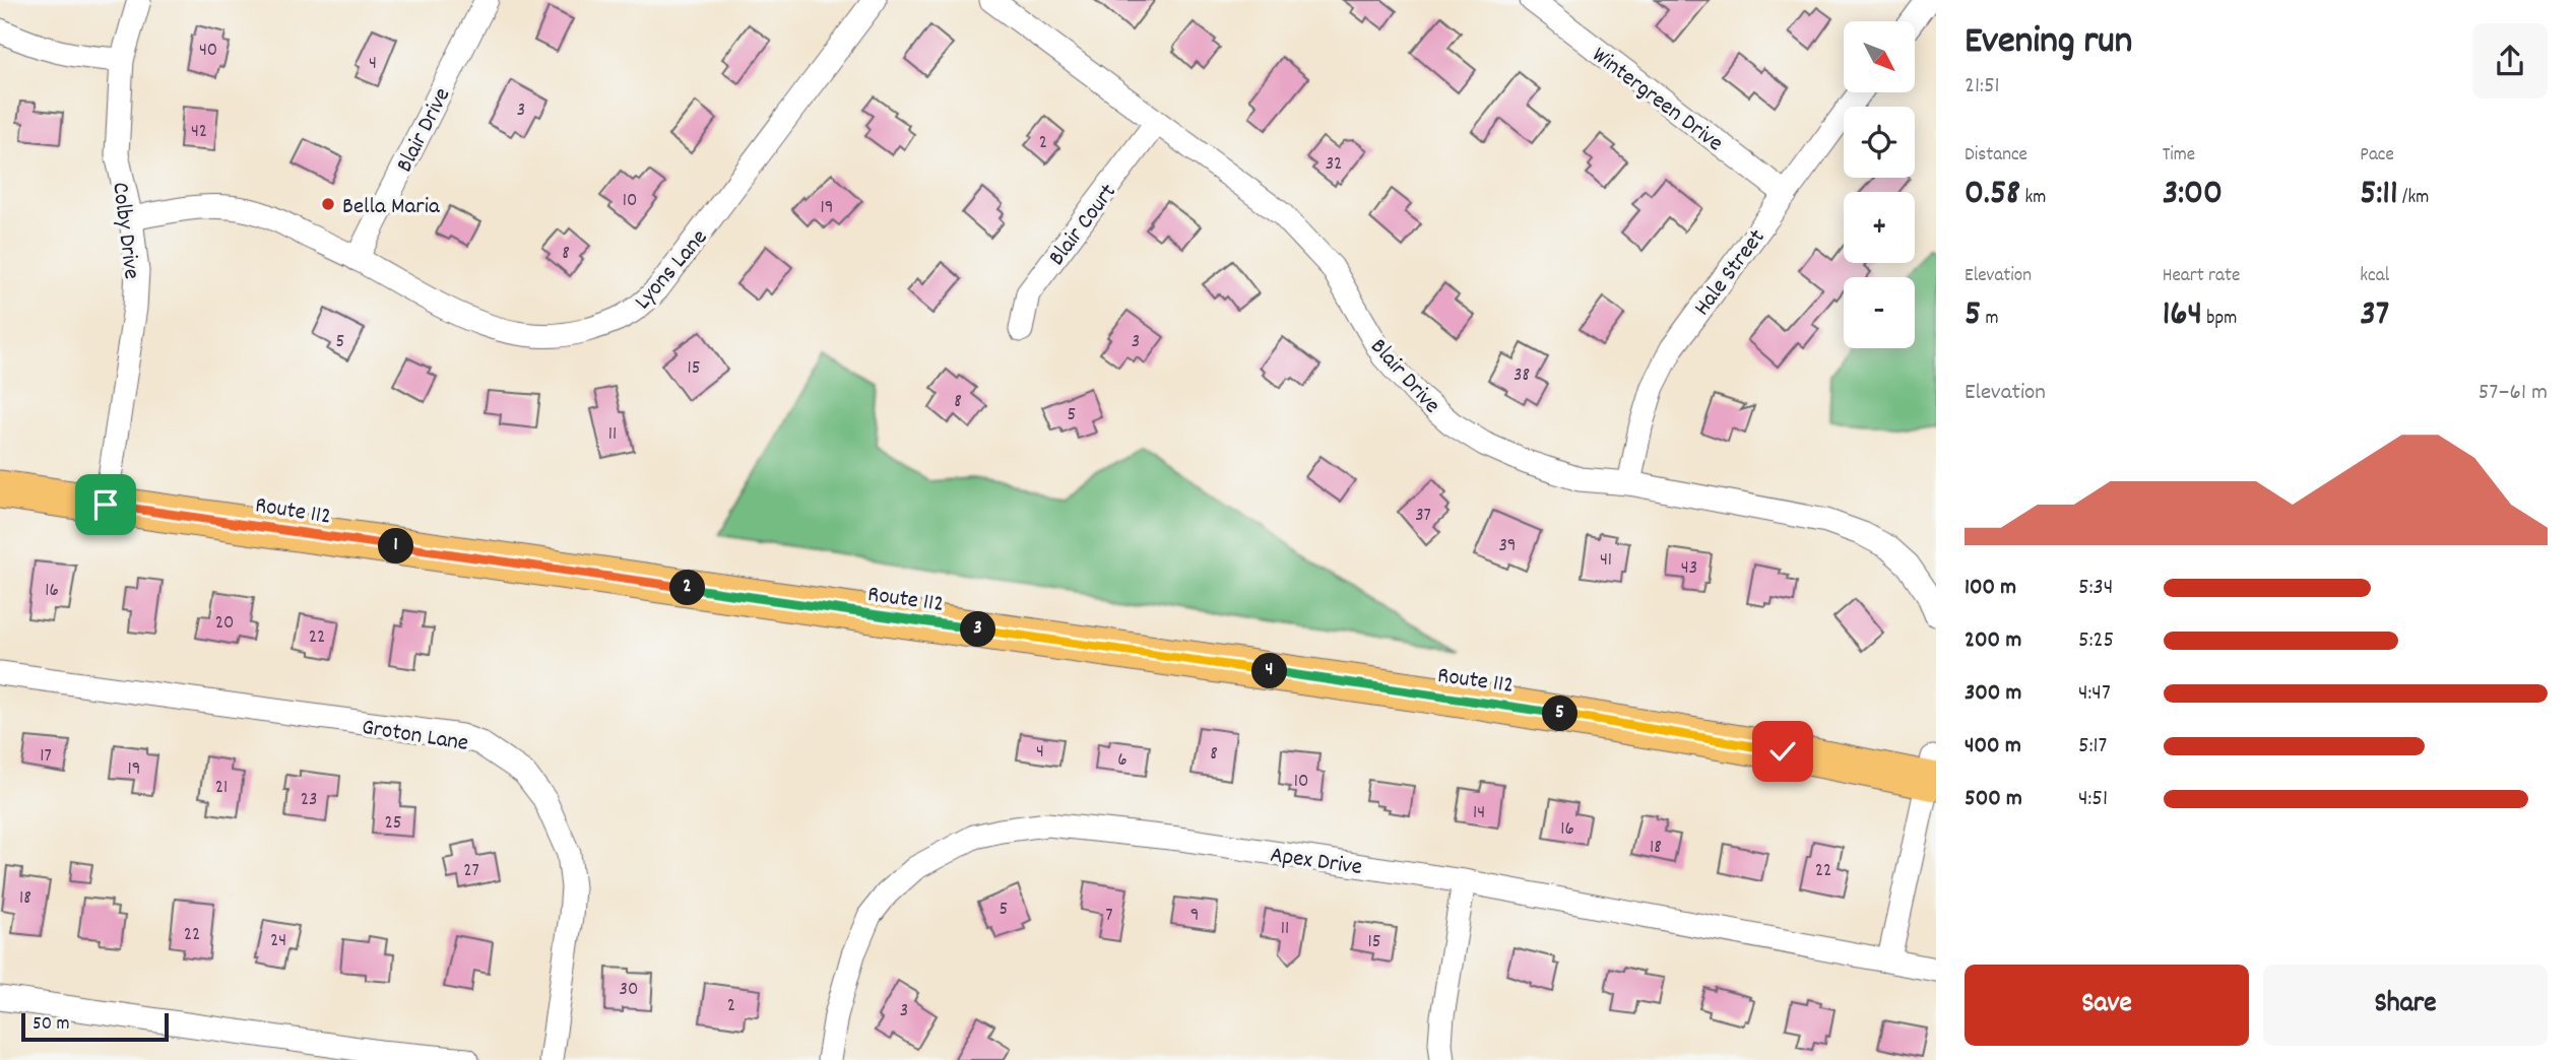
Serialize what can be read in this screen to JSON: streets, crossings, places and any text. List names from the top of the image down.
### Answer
{
  "streets": {
    "main road": ["Route 112"],
    "street": [
      "Wintergreen Drive",
      "Blair Drive",
      "Blair Court",
      "Colby Drive",
      "Lyons Lane",
      "Hale Street",
      "Groton Lane",
      "Apex Drive"
    ]
  },
  "crossings": [
    ["Wintergreen Drive", "Hale Street"],
    ["Blair Drive", "Blair Court"],
    ["Blair Drive", "Lyons Lane"],
    ["Blair Drive", "Hale Street"],
    ["Colby Drive", "Lyons Lane"],
    ["Colby Drive", "Route 112"]
  ],
  "places": ["Bella Maria"],
  "house_numbers": [
    "40",
    "4",
    "3",
    "42",
    "2",
    "32",
    "10",
    "19",
    "8",
    "5",
    "3",
    "15",
    "38",
    "8",
    "5",
    "11",
    "37",
    "39",
    "41",
    "43",
    "16",
    "20",
    "22",
    "4",
    "8",
    "17",
    "6",
    "19",
    "10",
    "21",
    "23",
    "14",
    "25",
    "16",
    "18",
    "27",
    "22",
    "18",
    "5",
    "7",
    "9",
    "11",
    "22",
    "24",
    "15",
    "30",
    "2",
    "3"
  ],
  "scale_bar": "50 m",
  "north": "bottom right",
  "page": {
    "heading": ["Evening run", "21:51"],
    "map_buttons": ["+", "−"],
    "stats": [
      ["Distance", "0.58 km"],
      ["Time", "3:00"],
      ["Pace", "5:11 /km"],
      ["Elevation", "5 m"],
      ["Heart rate", "164 bpm"],
      ["kcal", "37"]
    ],
    "chart": ["Elevation", "57–61 m"],
    "pins": [
      "1",
      "2",
      "3",
      "4",
      "5"
    ],
    "list": [
      {
        "name": "100 m",
        "note": "5:34"
      },
      {
        "name": "200 m",
        "note": "5:25"
      },
      {
        "name": "300 m",
        "note": "4:47"
      },
      {
        "name": "400 m",
        "note": "5:17"
      },
      {
        "name": "500 m",
        "note": "4:51"
      }
    ],
    "buttons": ["Save", "Share"],
    "scale": "50 m"
  }
}
